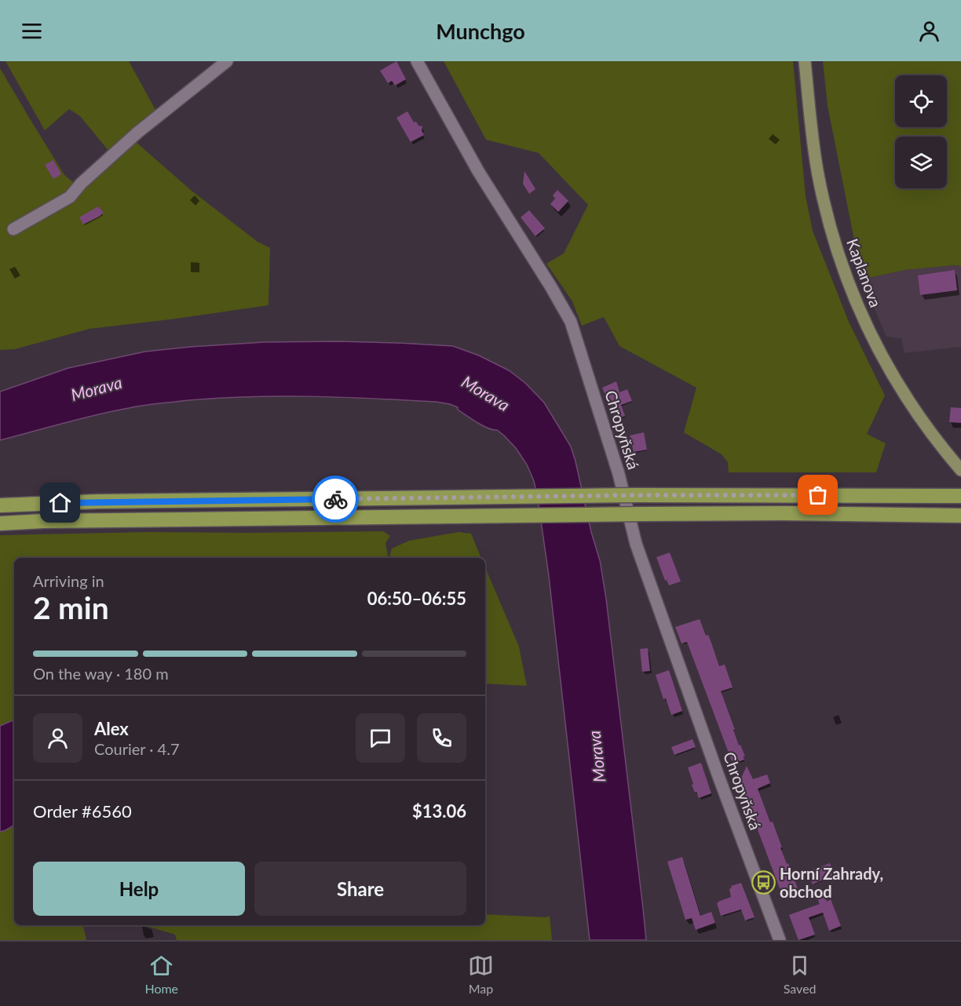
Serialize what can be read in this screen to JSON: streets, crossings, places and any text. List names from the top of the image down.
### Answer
{
  "streets": {
    "main road": ["Kaplanova"],
    "street": ["Chropyňská"]
  },
  "water": ["Morava"],
  "places": {
    "bus stop": ["Horní Zahrady, obchod"]
  },
  "page": {
    "header": "Munchgo",
    "heading": ["2 min", "Arriving in", "06:50–06:55"],
    "panel": [
      "Alex",
      "Courier · 4.7",
      "Order #6560",
      "$13.06"
    ],
    "bar": "On the way · 180 m",
    "buttons": ["Help", "Share"],
    "tabs": ["Home", "Map", "Saved"]
  }
}
